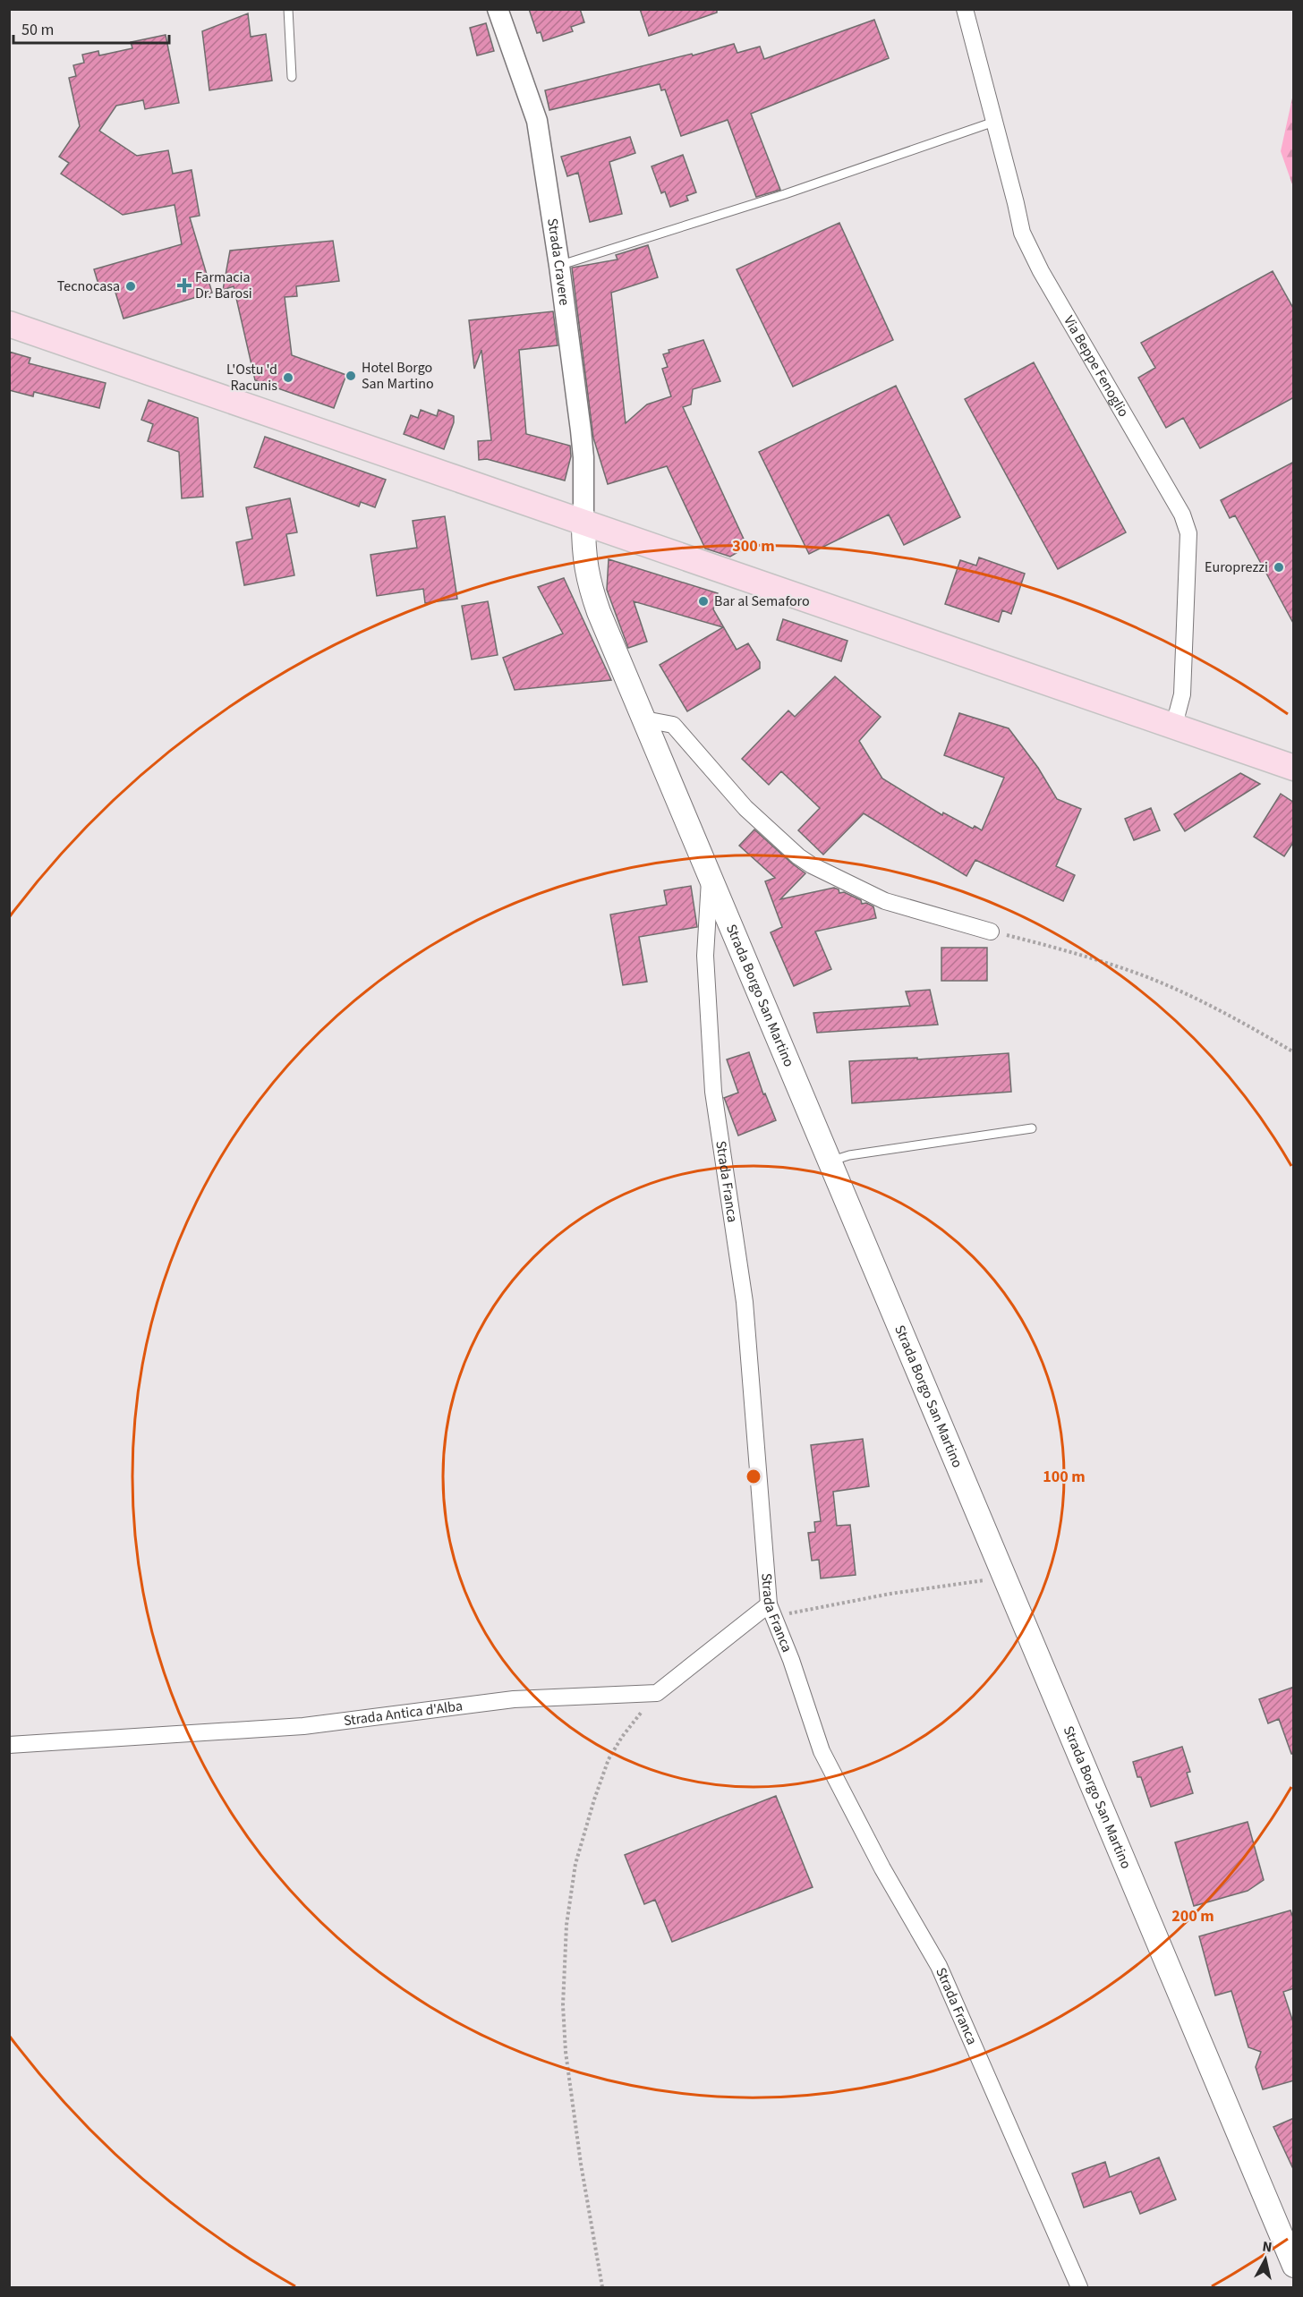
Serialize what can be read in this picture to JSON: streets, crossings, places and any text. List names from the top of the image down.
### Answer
{
  "streets": {
    "main road": ["Strada Borgo San Martino"],
    "street": [
      "Strada Cravere",
      "Via Beppe Fenoglio",
      "Strada Franca",
      "Strada Antica d'Alba"
    ]
  },
  "crossings": [
    ["Strada Cravere", "Strada Borgo San Martino"],
    ["Strada Borgo San Martino", "Strada Franca"]
  ],
  "places": {
    "health": ["Farmacia Dr. Barosi"],
    "other": [
      "Tecnocasa",
      "Hotel Borgo San Martino",
      "L'Ostu 'd Racunis",
      "Europrezzi",
      "Bar al Semaforo"
    ]
  },
  "scale_bar": "50 m",
  "north": "top",
  "rings": ["300 m", "100 m", "200 m"]
}
